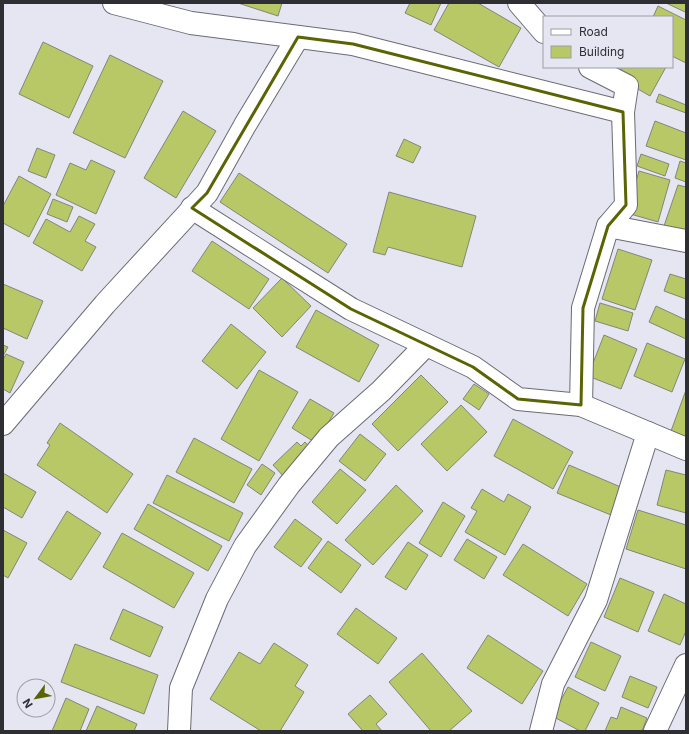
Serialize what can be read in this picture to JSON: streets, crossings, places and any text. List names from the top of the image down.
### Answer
{
  "legend": ["Road", "Building"],
  "north": "bottom left"
}
